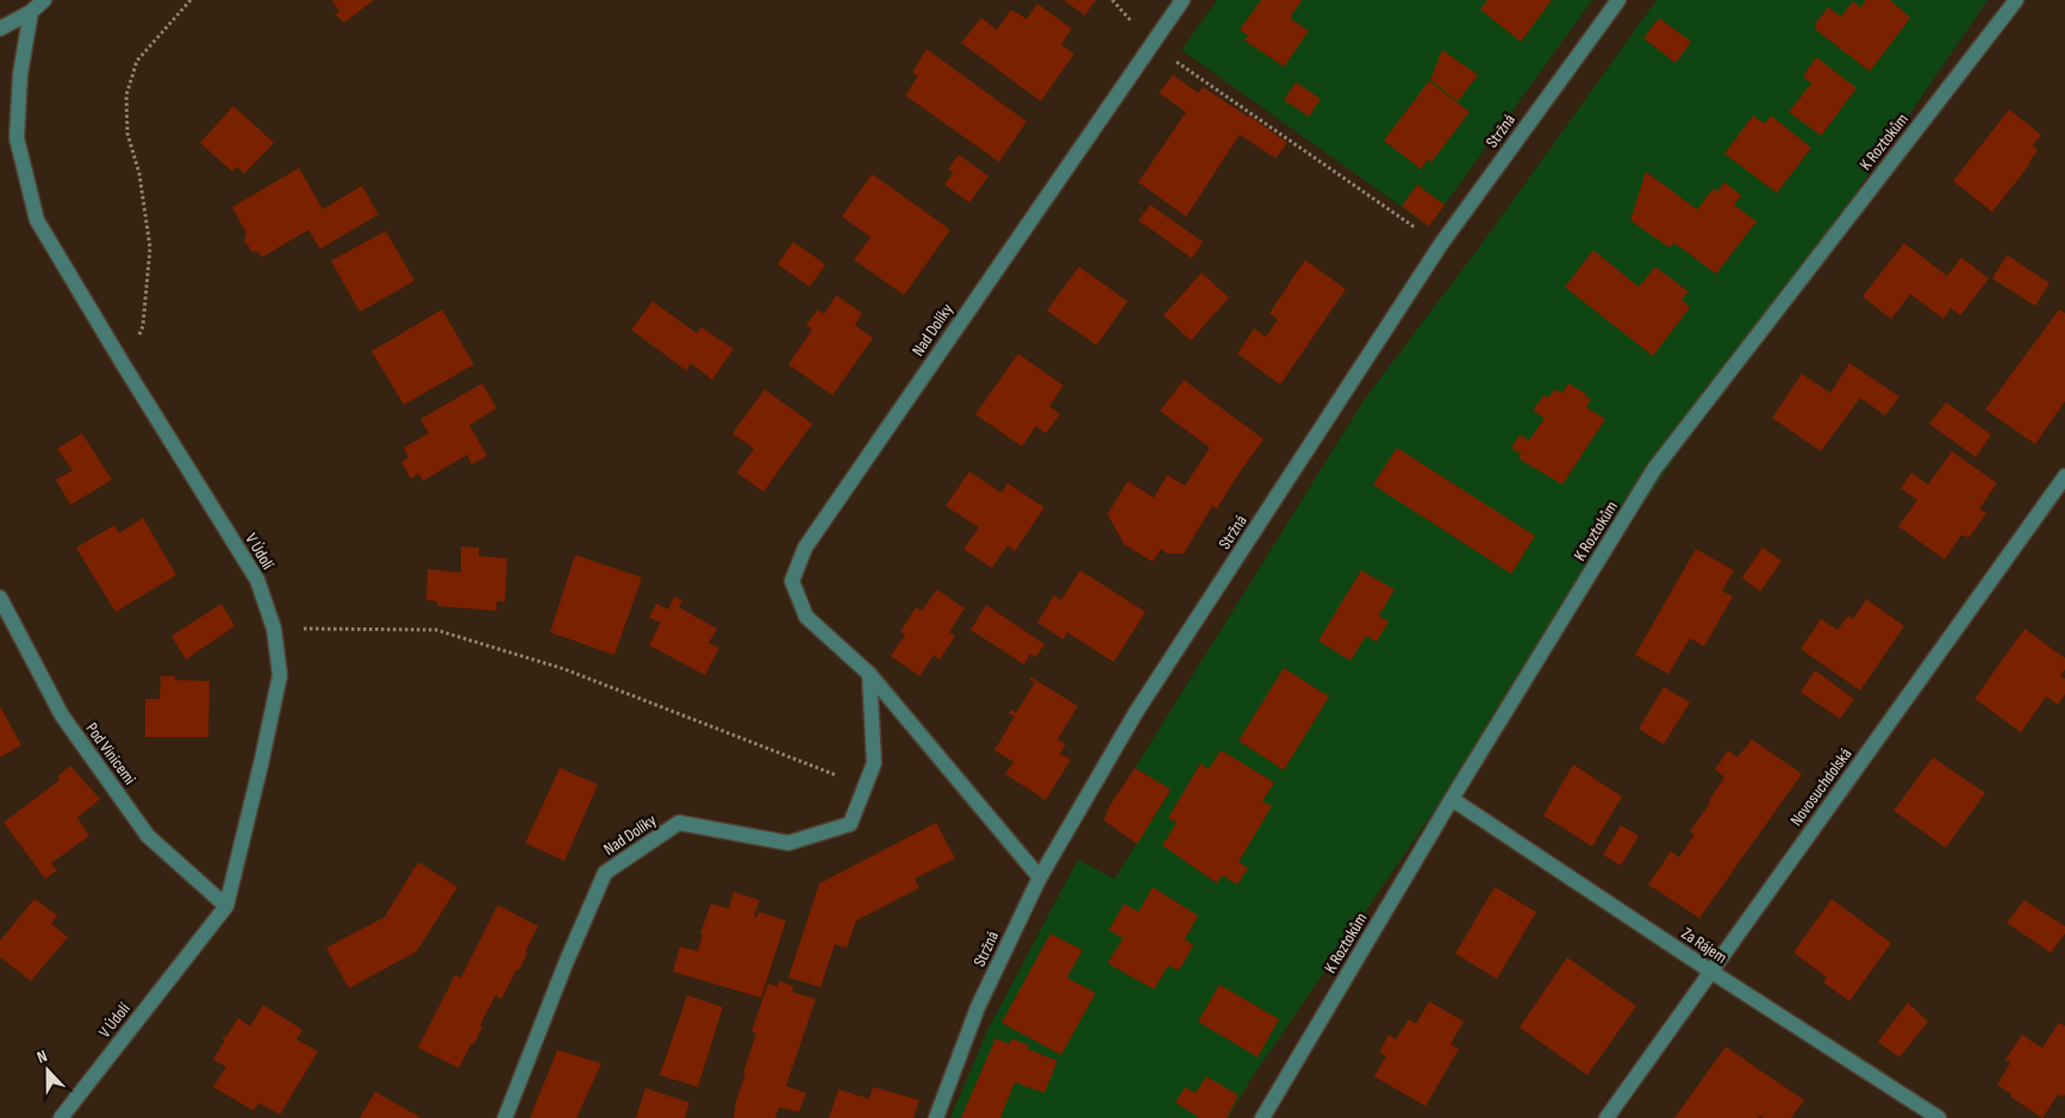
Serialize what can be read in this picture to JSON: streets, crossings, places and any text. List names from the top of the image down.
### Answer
{
  "streets": {
    "street": [
      "Stržná",
      "K Roztokům",
      "Nad Dolíky",
      "V Údolí",
      "Pod Vinicemi",
      "Novosuchdolská",
      "Za Rájem"
    ]
  },
  "crossings": [
    ["Stržná", "Nad Dolíky"],
    ["K Roztokům", "Za Rájem"],
    ["V Údolí", "Pod Vinicemi"],
    ["Novosuchdolská", "Za Rájem"]
  ],
  "north": "top"
}
